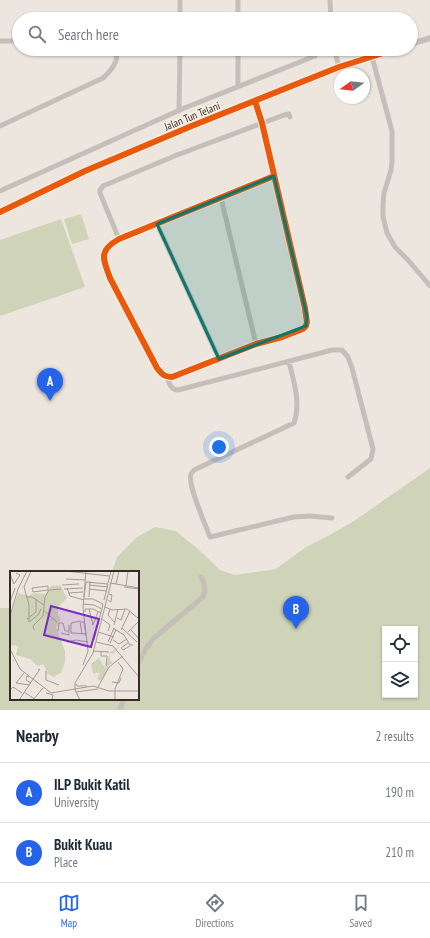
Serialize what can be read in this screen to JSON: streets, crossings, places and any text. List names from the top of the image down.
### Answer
{
  "streets": {
    "street": ["Jalan Tun Telani"]
  },
  "north": "left",
  "page": {
    "search": "Search here",
    "pins": ["A", "B"],
    "heading": ["Nearby", "2 results"],
    "list": [
      {
        "mark": "A",
        "name": "ILP Bukit Katil",
        "note": "University",
        "value": "190 m"
      },
      {
        "mark": "B",
        "name": "Bukit Kuau",
        "note": "Place",
        "value": "210 m"
      }
    ],
    "nav": ["Map", "Directions", "Saved"]
  }
}
